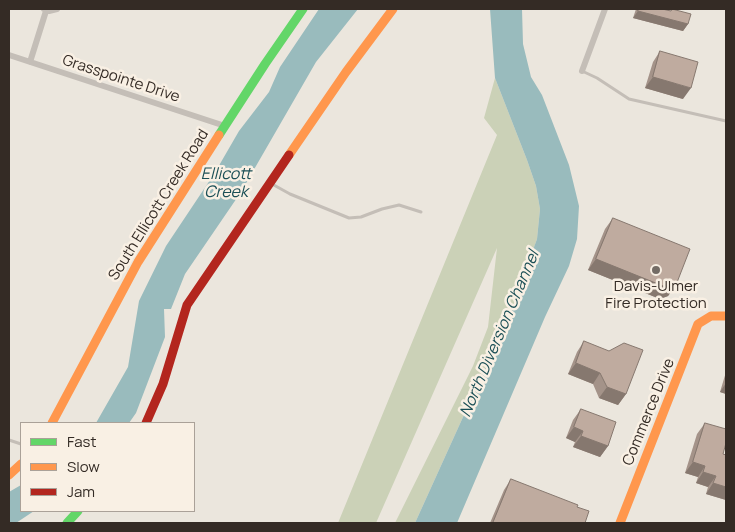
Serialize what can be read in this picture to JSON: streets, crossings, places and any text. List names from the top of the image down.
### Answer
{
  "streets": {
    "street": ["Grasspointe Drive", "South Ellicott Creek Road", "Commerce Drive"]
  },
  "crossings": [
    ["Grasspointe Drive", "South Ellicott Creek Road"]
  ],
  "water": ["Ellicott Creek", "North Diversion Channel"],
  "places": ["Davis-Ulmer Fire Protection"],
  "legend": ["Fast", "Slow", "Jam"]
}
